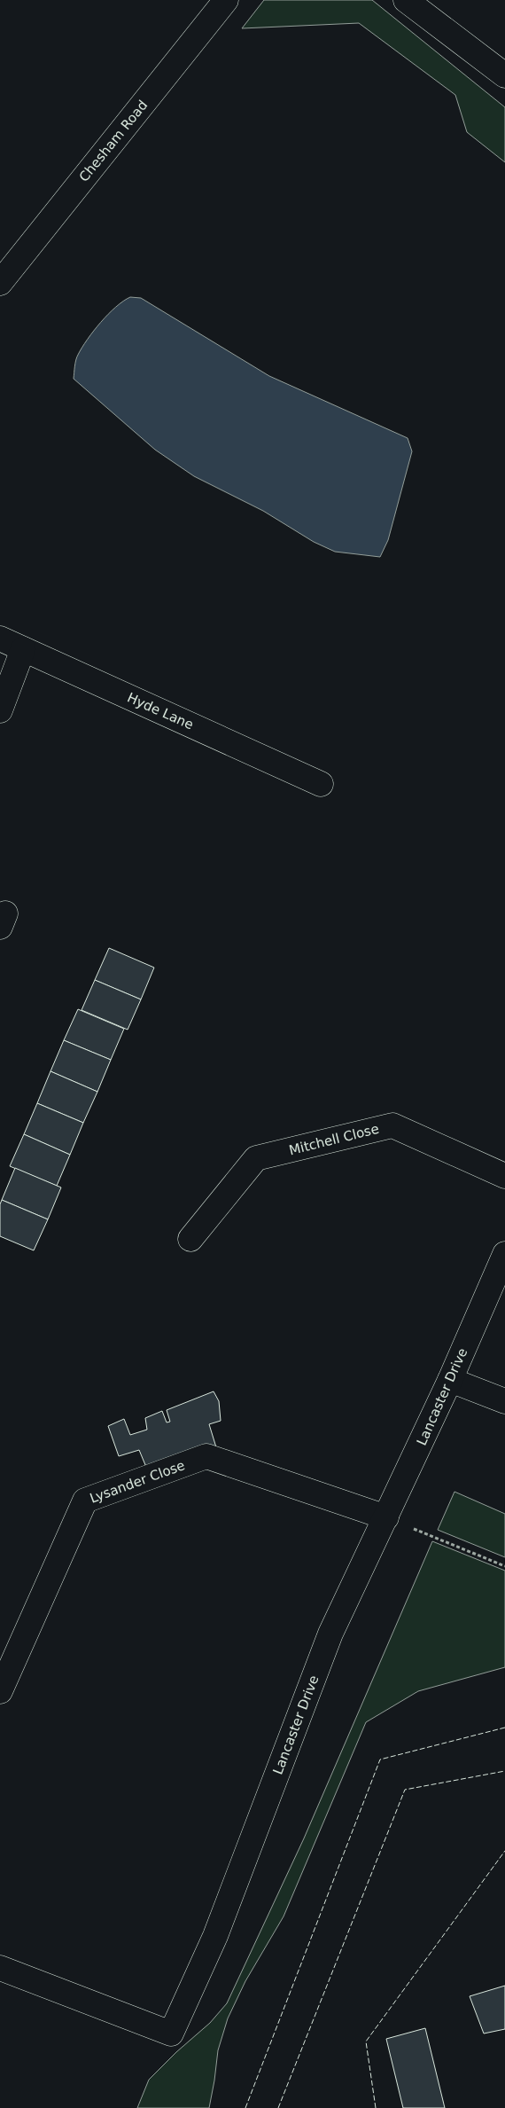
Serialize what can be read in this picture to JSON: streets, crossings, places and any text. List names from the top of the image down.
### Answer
{
  "streets": {
    "street": [
      "Chesham Road",
      "Hyde Lane",
      "Mitchell Close",
      "Lancaster Drive",
      "Lysander Close"
    ]
  },
  "crossings": [
    ["Lancaster Drive", "Lysander Close"]
  ]
}
